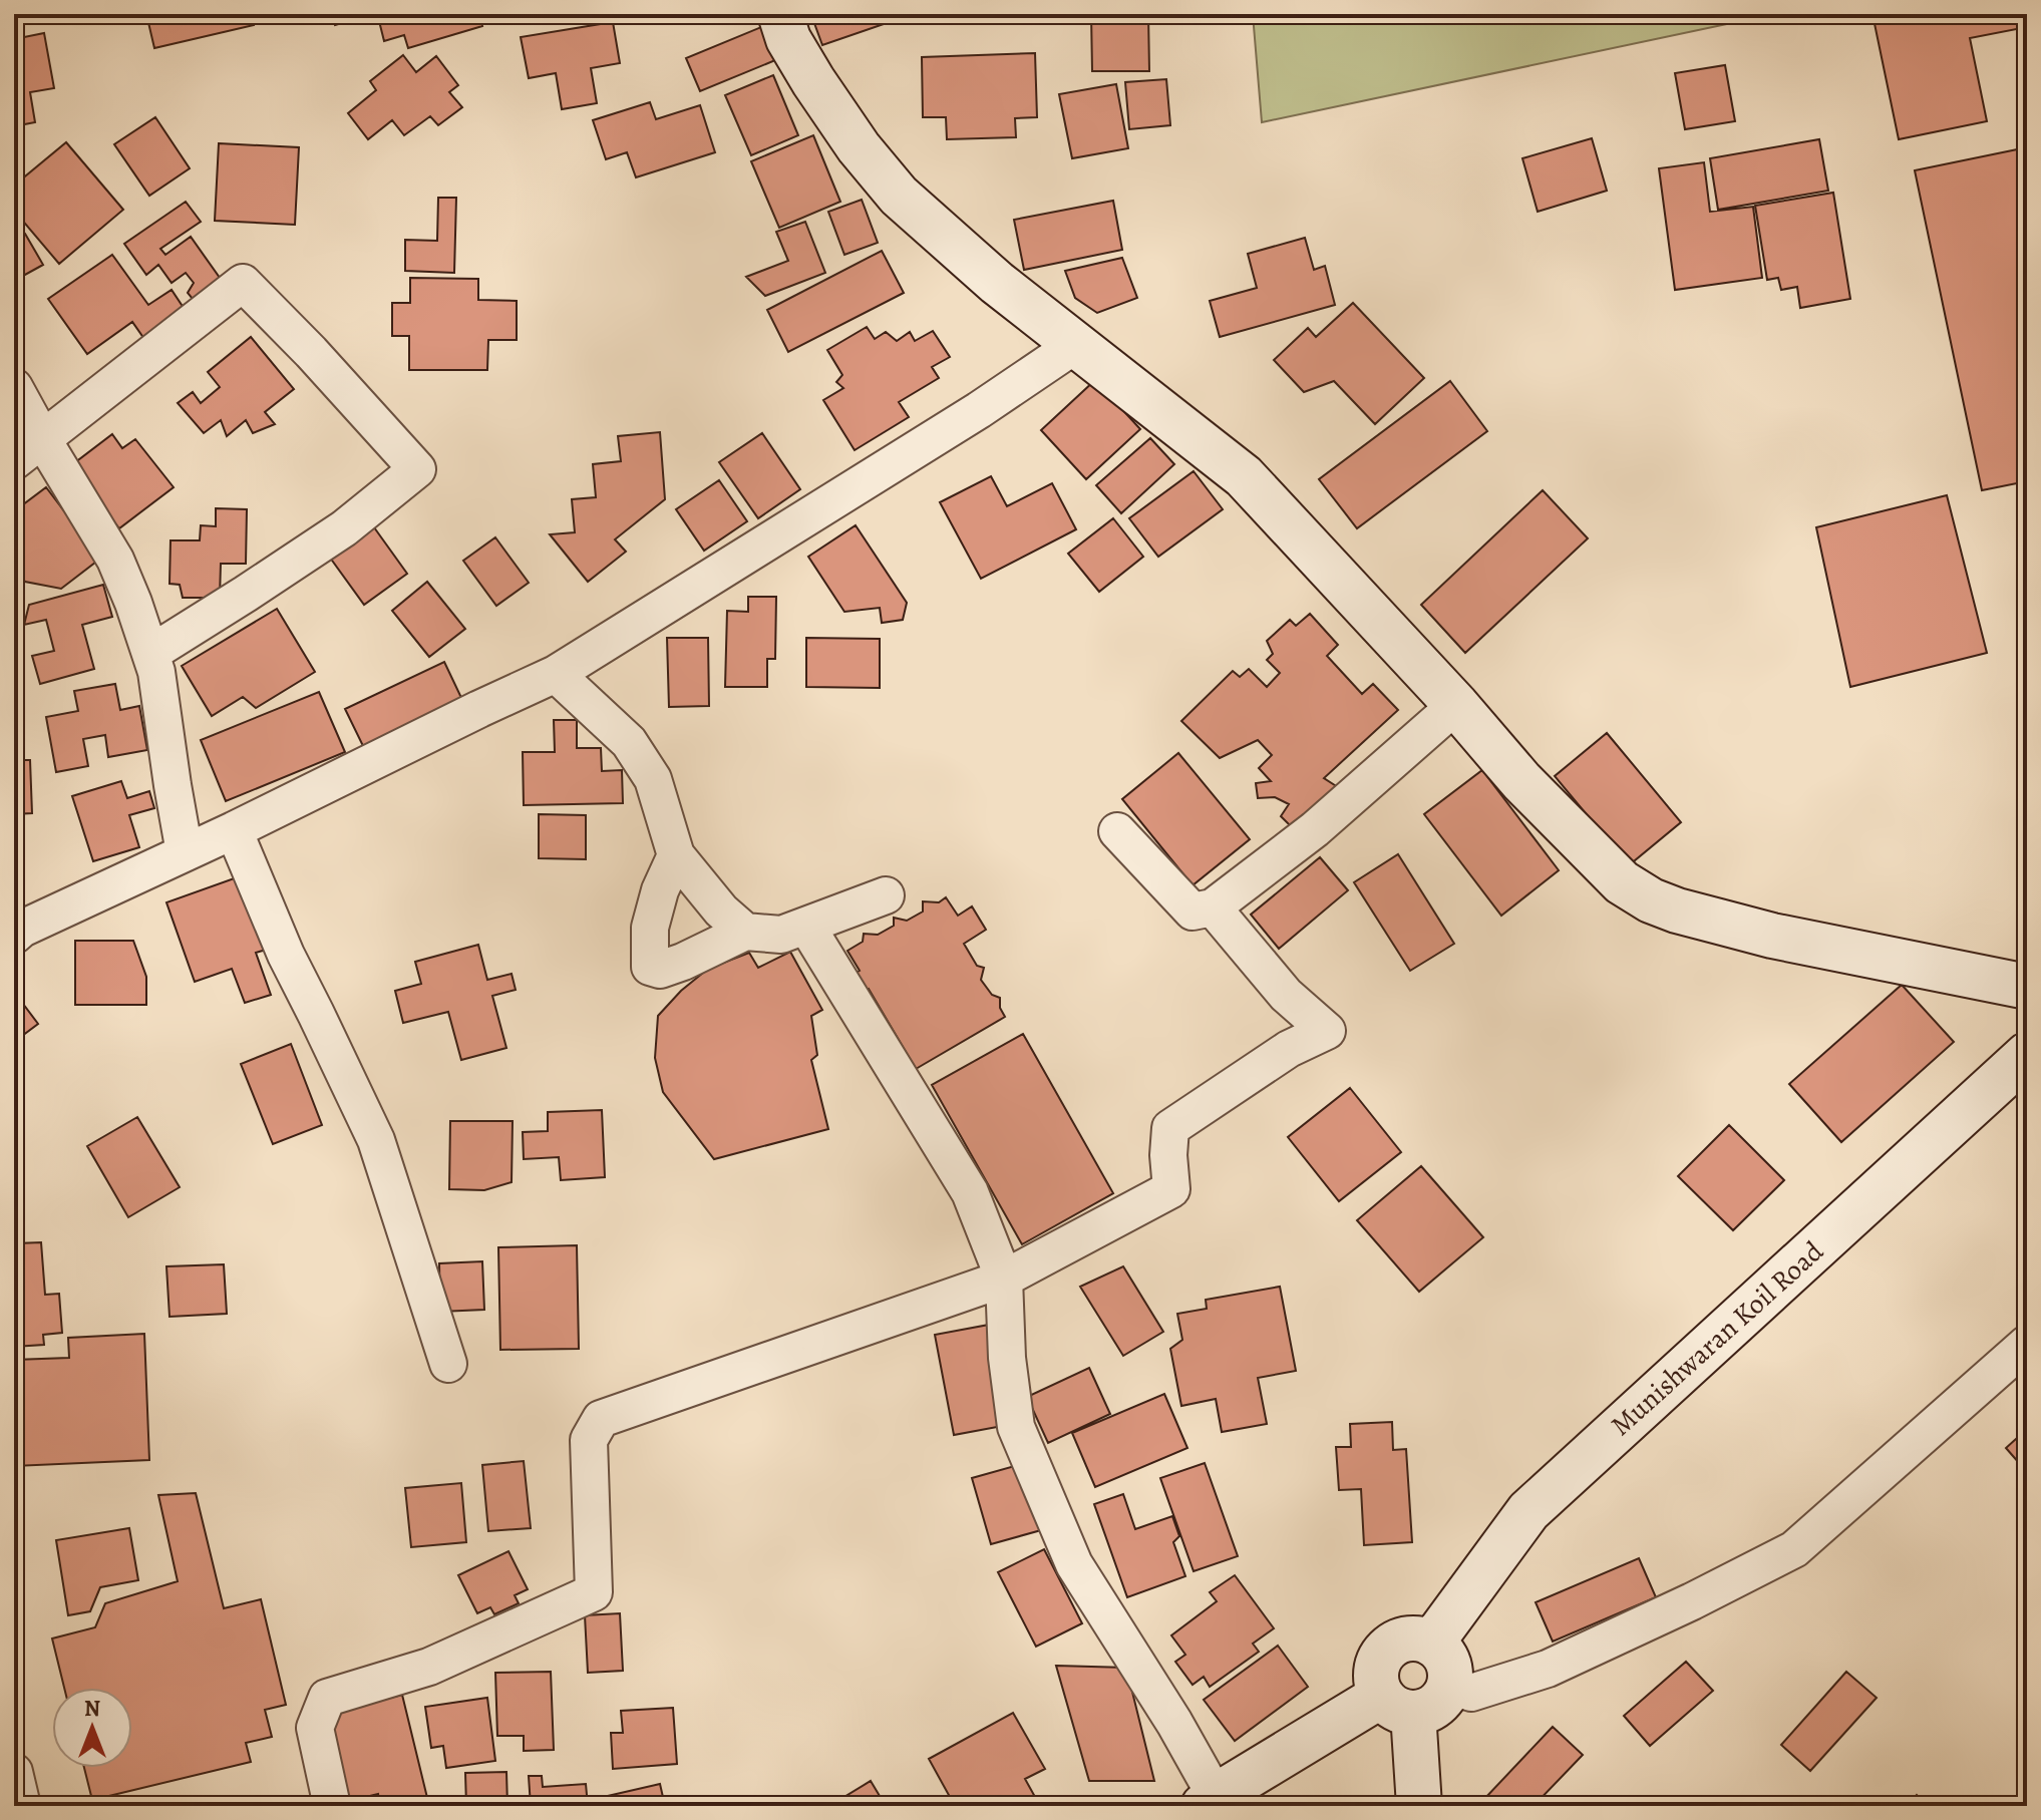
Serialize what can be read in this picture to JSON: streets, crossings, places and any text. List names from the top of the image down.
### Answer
{
  "streets": {
    "main road": ["Munishwaran Koil Road"]
  },
  "north": "top"
}
